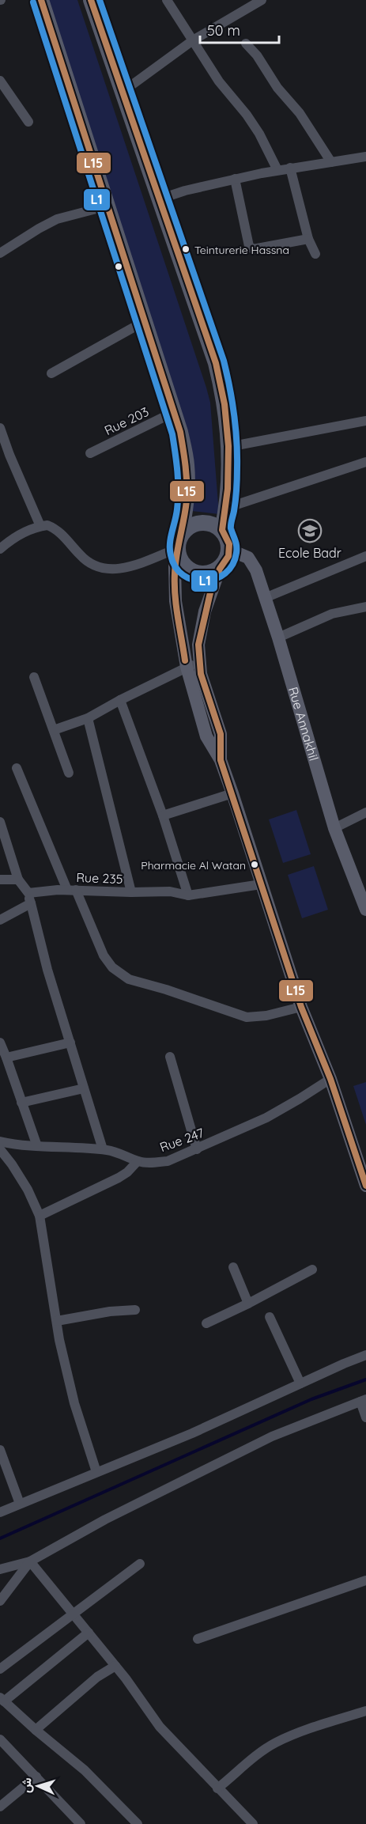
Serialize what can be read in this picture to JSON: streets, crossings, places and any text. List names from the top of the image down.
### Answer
{
  "streets": {
    "main road": ["Rue Annakhil"],
    "street": ["Rue 203", "Rue 235", "Rue 247"]
  },
  "places": {
    "other": ["Teinturerie Hassna", "Pharmacie Al Watan"],
    "school or university": ["Ecole Badr"]
  },
  "lines": ["transit line L15", "transit line L1"],
  "scale_bar": "50 m",
  "north": "left"
}
